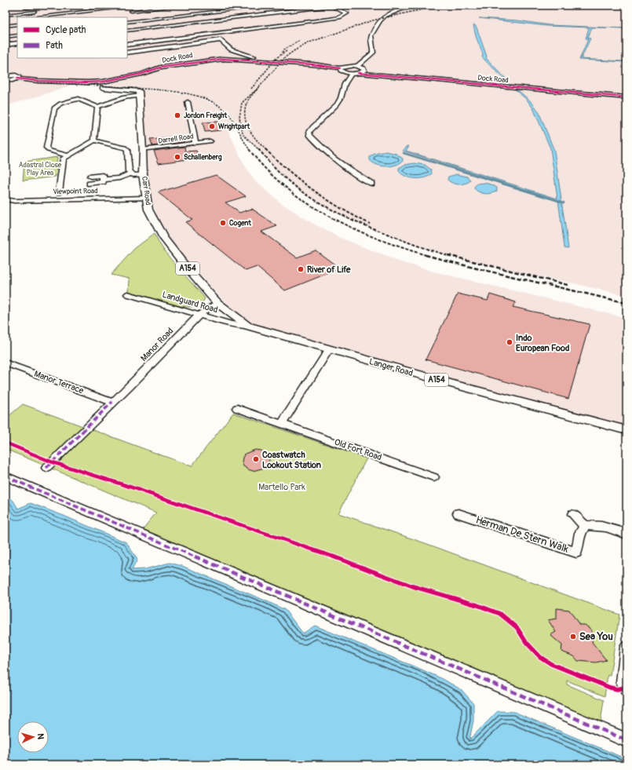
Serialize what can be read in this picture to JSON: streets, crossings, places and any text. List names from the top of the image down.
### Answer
{
  "streets": {
    "main road": ["Carr Road", "A154", "Langer Road"],
    "street": [
      "Dock Road",
      "Darrell Road",
      "Viewpoint Road",
      "Landguard Road",
      "Manor Road",
      "Manor Terrace",
      "Old Fort Road",
      "Herman De Stern Walk"
    ]
  },
  "crossings": [
    ["Darrell Road", "Carr Road"],
    ["Carr Road", "Viewpoint Road"],
    ["Carr Road", "Landguard Road"],
    ["Carr Road", "Manor Road"],
    ["Carr Road", "Langer Road"],
    ["Landguard Road", "Manor Road"],
    ["Landguard Road", "Langer Road"],
    ["Manor Road", "Manor Terrace"]
  ],
  "parks": ["Adastral Close Play Area", "Martello Park"],
  "places": [
    "Jordon Freight",
    "Wrightpart",
    "Schallenberg",
    "Cogent",
    "River of Life",
    "Indo European Food",
    "Coastwatch Lookout Station",
    "Sea You"
  ],
  "legend": ["Cycle path", "Path"],
  "north": "right"
}
